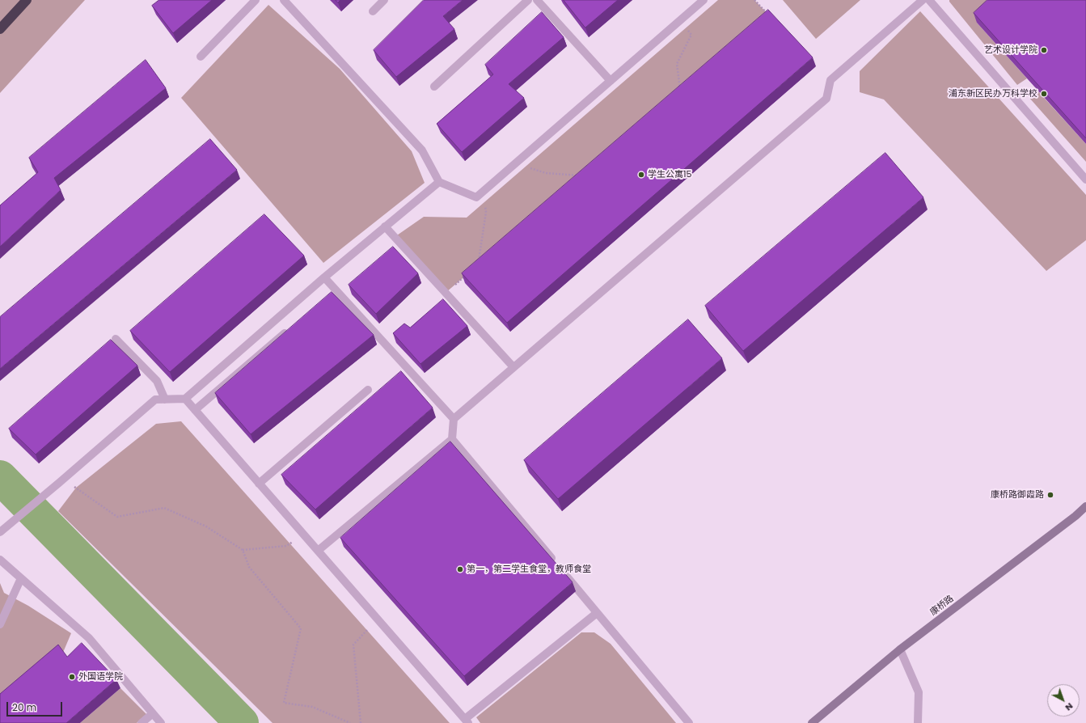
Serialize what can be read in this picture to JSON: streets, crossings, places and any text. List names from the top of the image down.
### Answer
{
  "streets": {
    "main road": ["康桥路"]
  },
  "places": [
    "艺术设计学院",
    "浦东新区民办万科学校",
    "学生公寓15",
    "康桥路御霞路",
    "第一，第二学生食堂，教师食堂",
    "外国语学院"
  ],
  "scale_bar": "20 m",
  "north": "bottom right"
}
